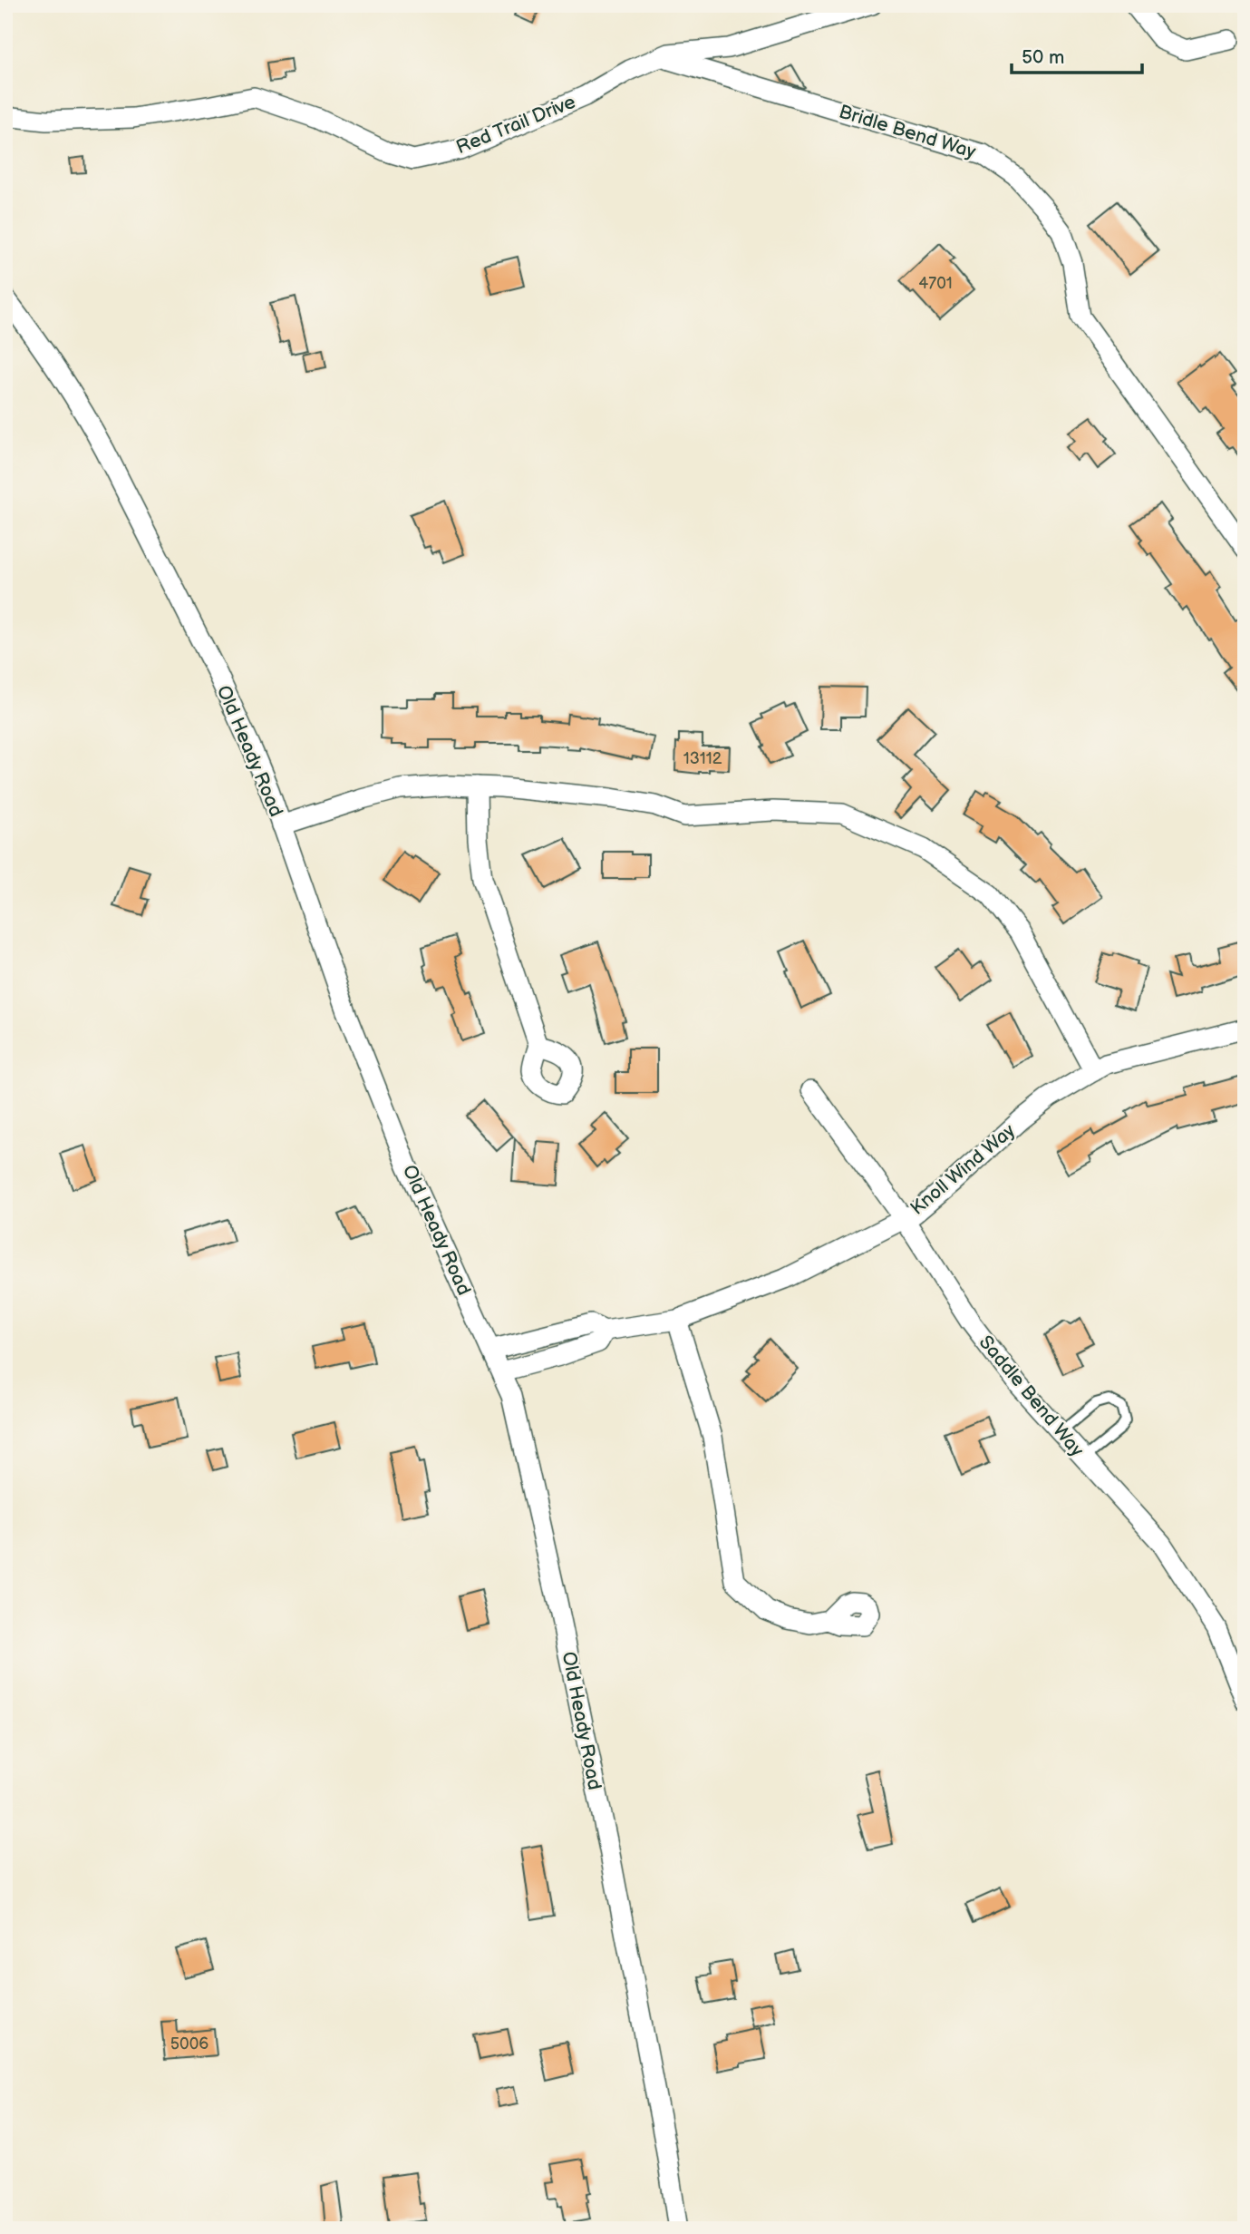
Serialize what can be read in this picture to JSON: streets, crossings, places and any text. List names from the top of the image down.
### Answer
{
  "streets": {
    "street": [
      "Red Trail Drive",
      "Bridle Bend Way",
      "Old Heady Road",
      "Knoll Wind Way",
      "Saddle Bend Way"
    ]
  },
  "crossings": [
    ["Red Trail Drive", "Bridle Bend Way"],
    ["Old Heady Road", "Knoll Wind Way"],
    ["Knoll Wind Way", "Saddle Bend Way"]
  ],
  "house_numbers": ["4701", "13112", "5006"],
  "scale_bar": "50 m"
}
